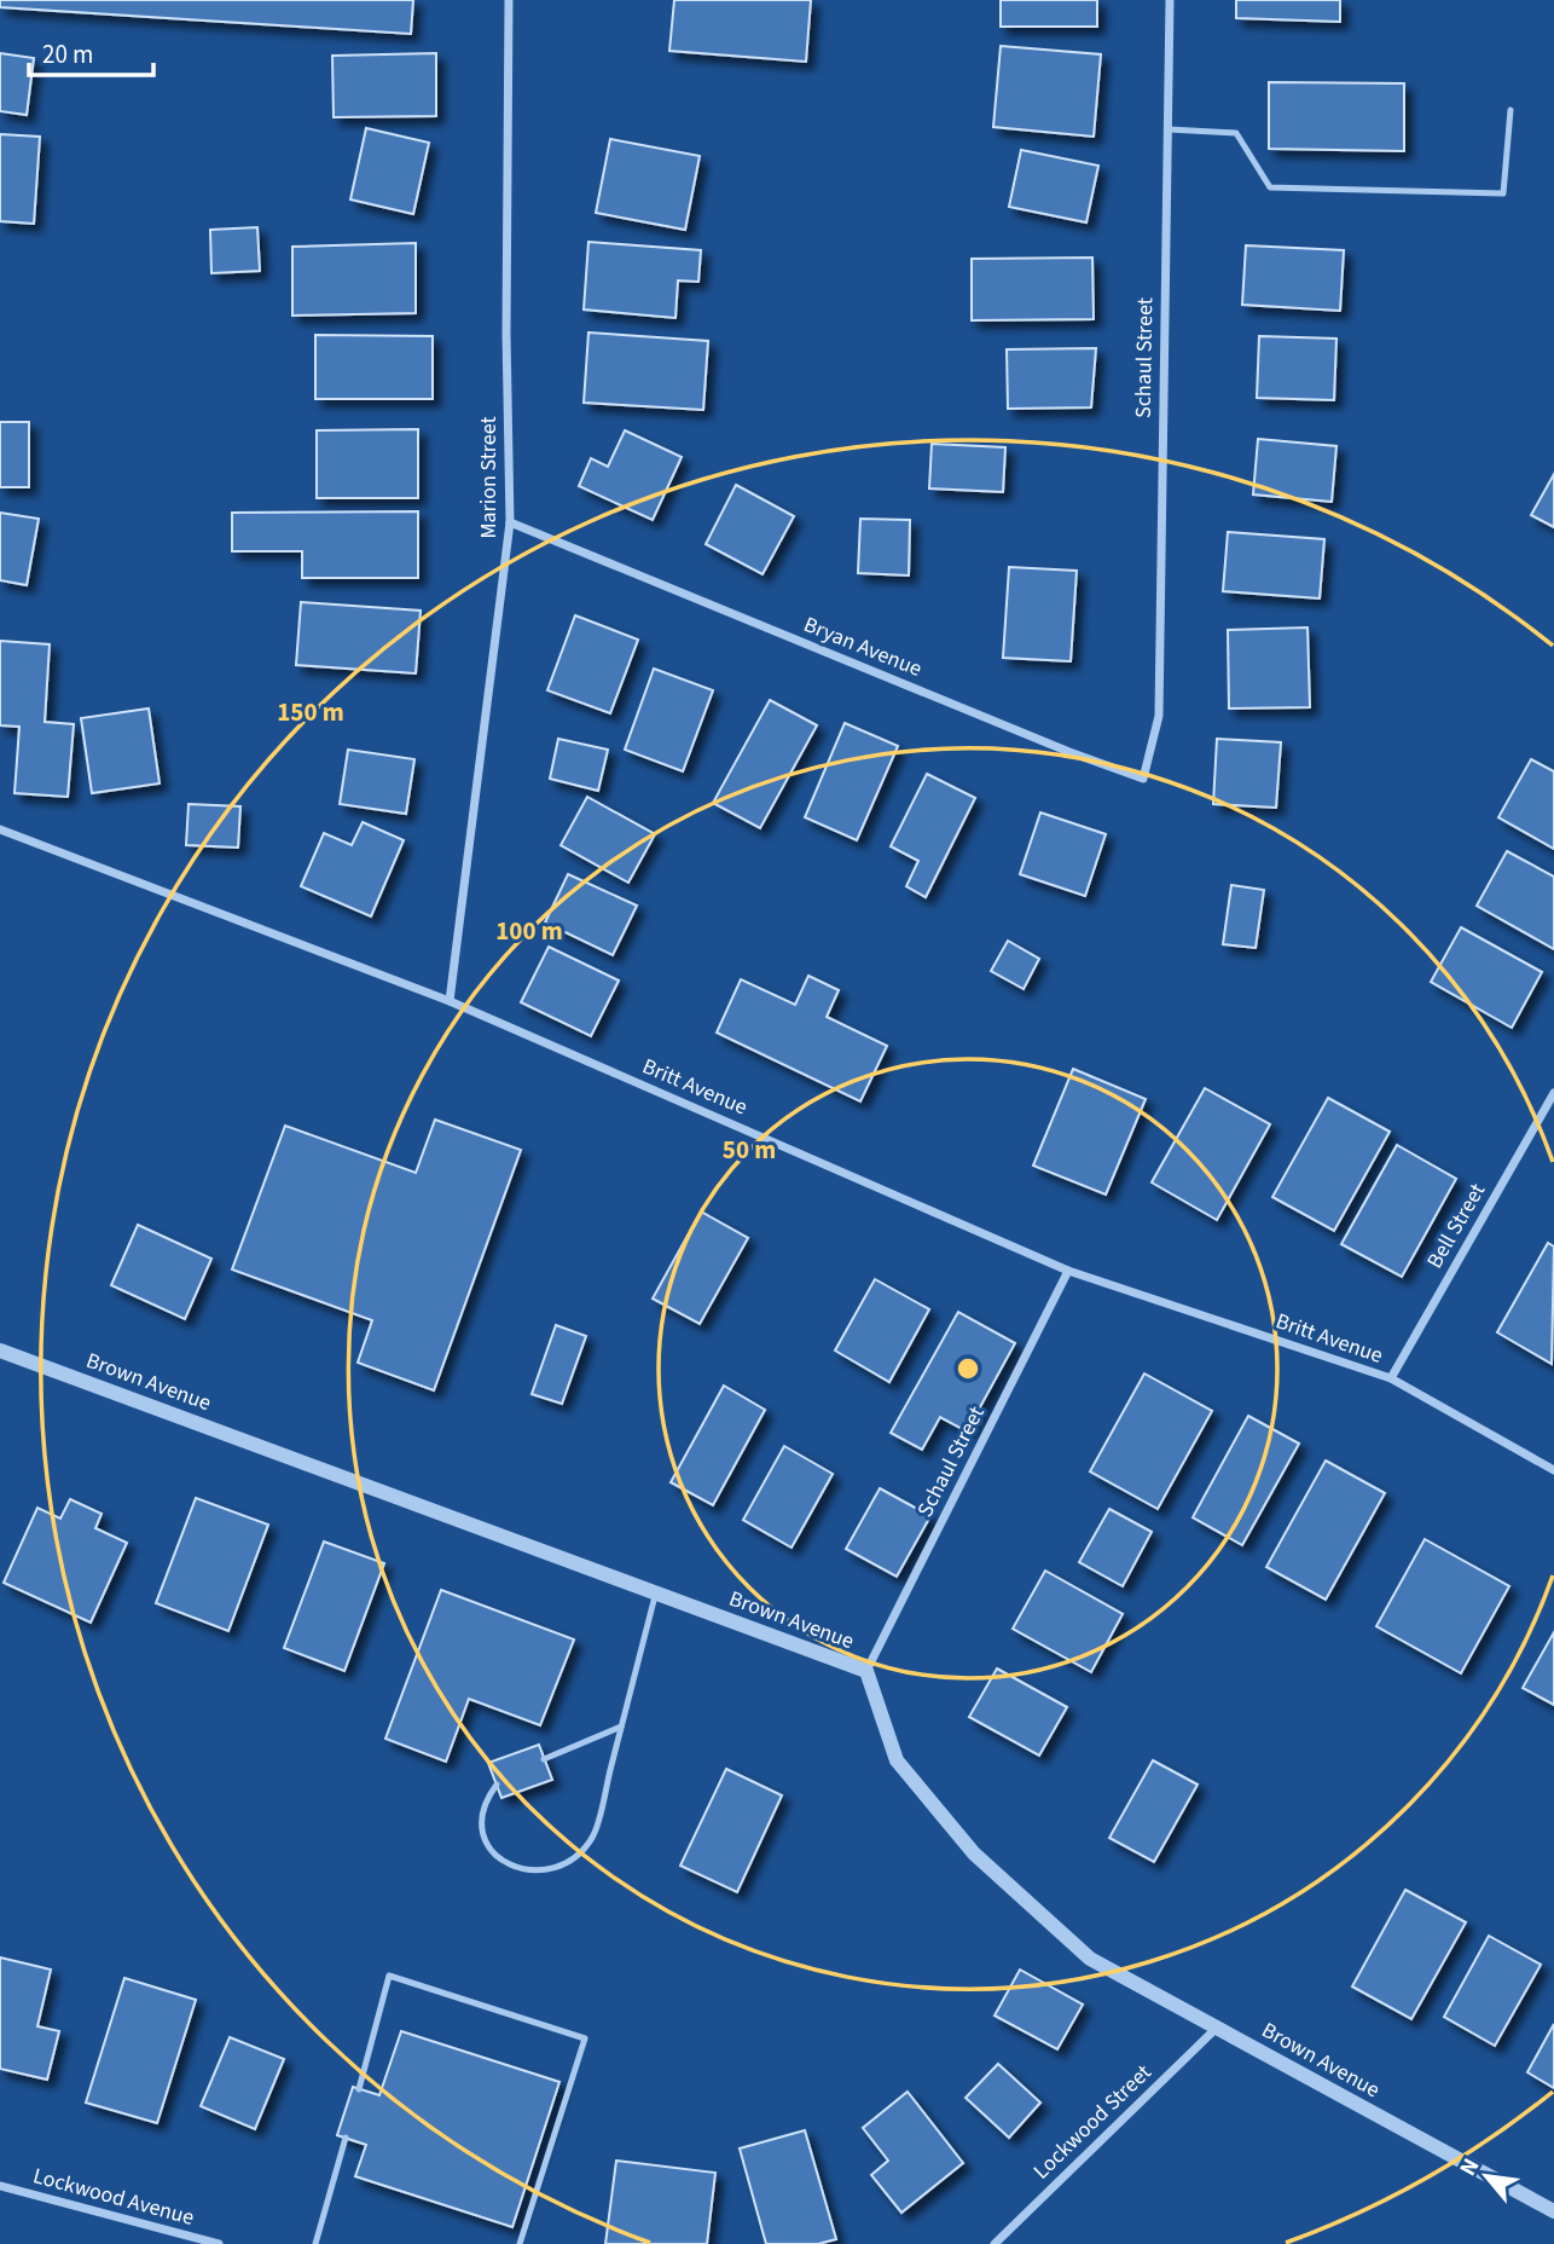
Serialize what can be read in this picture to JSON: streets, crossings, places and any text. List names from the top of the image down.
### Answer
{
  "streets": {
    "street": [
      "Schaul Street",
      "Marion Street",
      "Bryan Avenue",
      "Britt Avenue",
      "Bell Street",
      "Brown Avenue",
      "Lockwood Street",
      "Lockwood Avenue"
    ]
  },
  "crossings": [
    ["Schaul Street", "Bryan Avenue"],
    ["Schaul Street", "Britt Avenue"],
    ["Schaul Street", "Brown Avenue"],
    ["Marion Street", "Bryan Avenue"],
    ["Marion Street", "Britt Avenue"],
    ["Britt Avenue", "Bell Street"],
    ["Brown Avenue", "Lockwood Street"]
  ],
  "scale_bar": "20 m",
  "north": "top left",
  "rings": ["150 m", "100 m", "50 m"]
}
